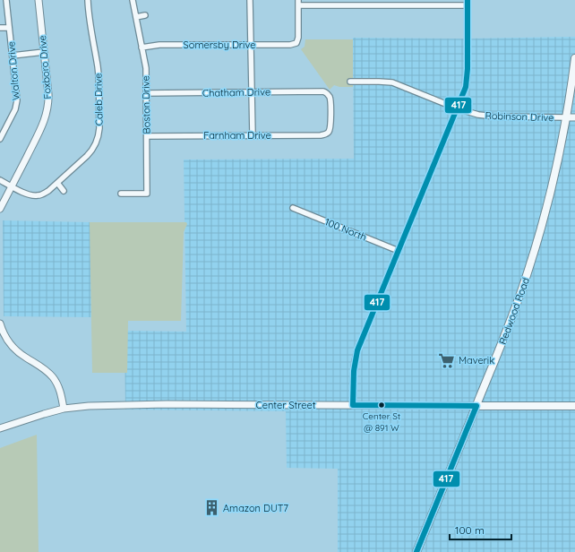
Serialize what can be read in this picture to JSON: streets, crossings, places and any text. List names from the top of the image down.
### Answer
{
  "streets": {
    "main road": ["Redwood Road", "Center Street"],
    "street": [
      "Somersby Drive",
      "Foxboro Drive",
      "Walton Drive",
      "Chatham Drive",
      "Caleb Drive",
      "Boston Drive",
      "Robinson Drive",
      "Farnham Drive",
      "100 North"
    ]
  },
  "crossings": [
    ["Somersby Drive", "Boston Drive"],
    ["Foxboro Drive", "Caleb Drive"],
    ["Chatham Drive", "Boston Drive"],
    ["Chatham Drive", "Farnham Drive"],
    ["Boston Drive", "Farnham Drive"],
    ["Robinson Drive", "Redwood Road"],
    ["Redwood Road", "Center Street"]
  ],
  "places": {
    "supermarket": ["Maverik"],
    "other": ["Center St @ 891 W"],
    "building": ["Amazon DUT7"]
  },
  "lines": ["transit line 417"],
  "scale_bar": "100 m"
}
